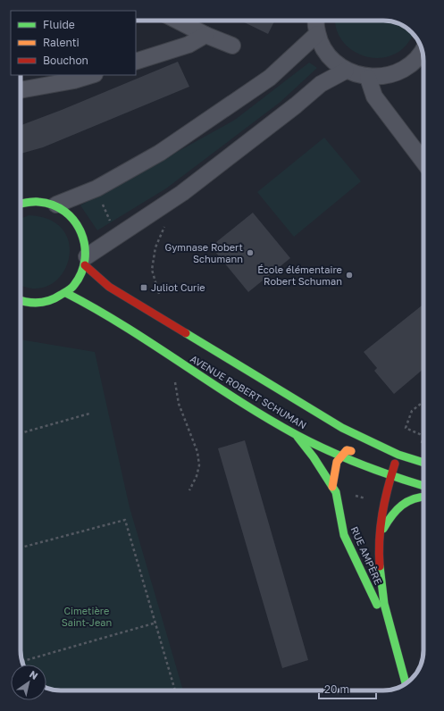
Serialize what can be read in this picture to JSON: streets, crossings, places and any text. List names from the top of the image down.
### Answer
{
  "streets": {
    "main road": ["AVENUE ROBERT SCHUMAN", "RUE AMPÈRE"]
  },
  "crossings": [
    ["AVENUE ROBERT SCHUMAN", "RUE AMPÈRE"]
  ],
  "parks": ["Cimetière Saint-Jean"],
  "places": {
    "other": ["Gymnase Robert Schumann", "École élémentaire Robert Schuman"],
    "transit": ["Juliot Curie"]
  },
  "legend": ["Fluide", "Ralenti", "Bouchon"],
  "scale_bar": "20 m",
  "north": "top right"
}
